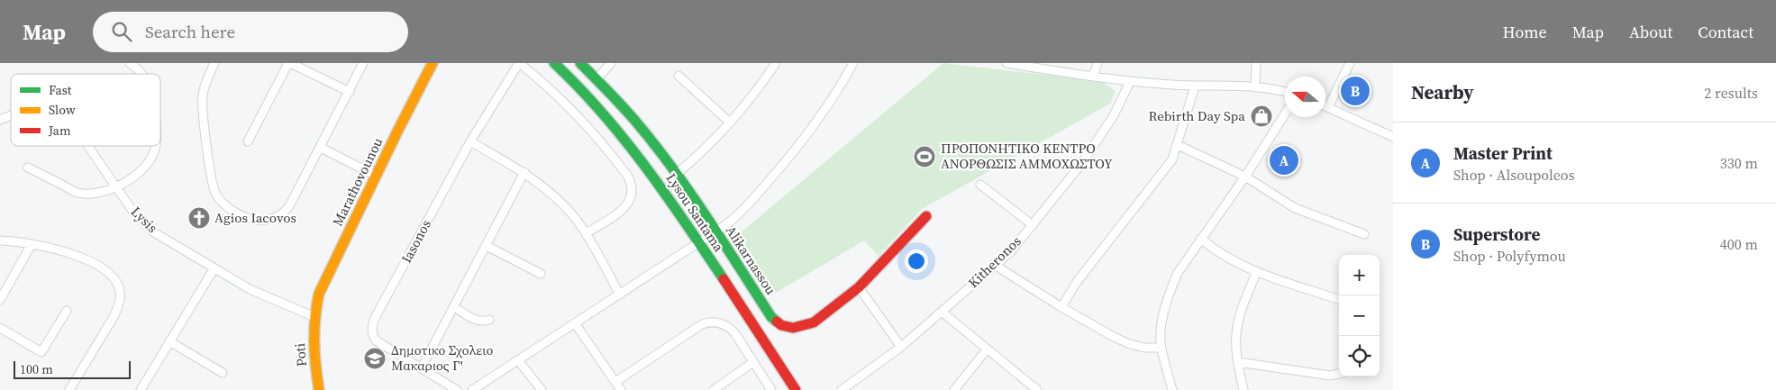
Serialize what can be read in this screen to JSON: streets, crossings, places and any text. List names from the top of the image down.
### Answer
{
  "streets": {
    "street": [
      "Marathovounou",
      "Lysou Santama",
      "Lysis",
      "Iasonos",
      "Alikarnassou",
      "Kitheronos",
      "Poti"
    ]
  },
  "crossings": [
    ["Marathovounou", "Lysis"],
    ["Marathovounou", "Poti"],
    ["Lysis", "Poti"]
  ],
  "places": {
    "shop": ["Rebirth Day Spa"],
    "sports": ["ΠΡΟΠΟΝΗΤΙΚΟ ΚΕΝΤΡΟ ΑΝΟΡΘΩΣΙΣ ΑΜΜΟΧΩΣΤΟΥ"],
    "church": ["Agios Iacovos"],
    "school or university": ["Δημοτικο Σχολειο Μακαριος Γ'"]
  },
  "legend": ["Fast", "Slow", "Jam"],
  "scale_bar": "100 m",
  "north": "left",
  "page": {
    "header": "Map",
    "search": "Search here",
    "nav": [
      "Home",
      "Map",
      "About",
      "Contact"
    ],
    "heading": ["Nearby", "2 results"],
    "pins": ["B", "A"],
    "list": [
      {
        "mark": "A",
        "name": "Master Print",
        "note": "Shop · Alsoupoleos",
        "value": "330 m"
      },
      {
        "mark": "B",
        "name": "Superstore",
        "note": "Shop · Polyfymou",
        "value": "400 m"
      }
    ],
    "map_buttons": ["+", "−"],
    "scale": "100 m"
  }
}
